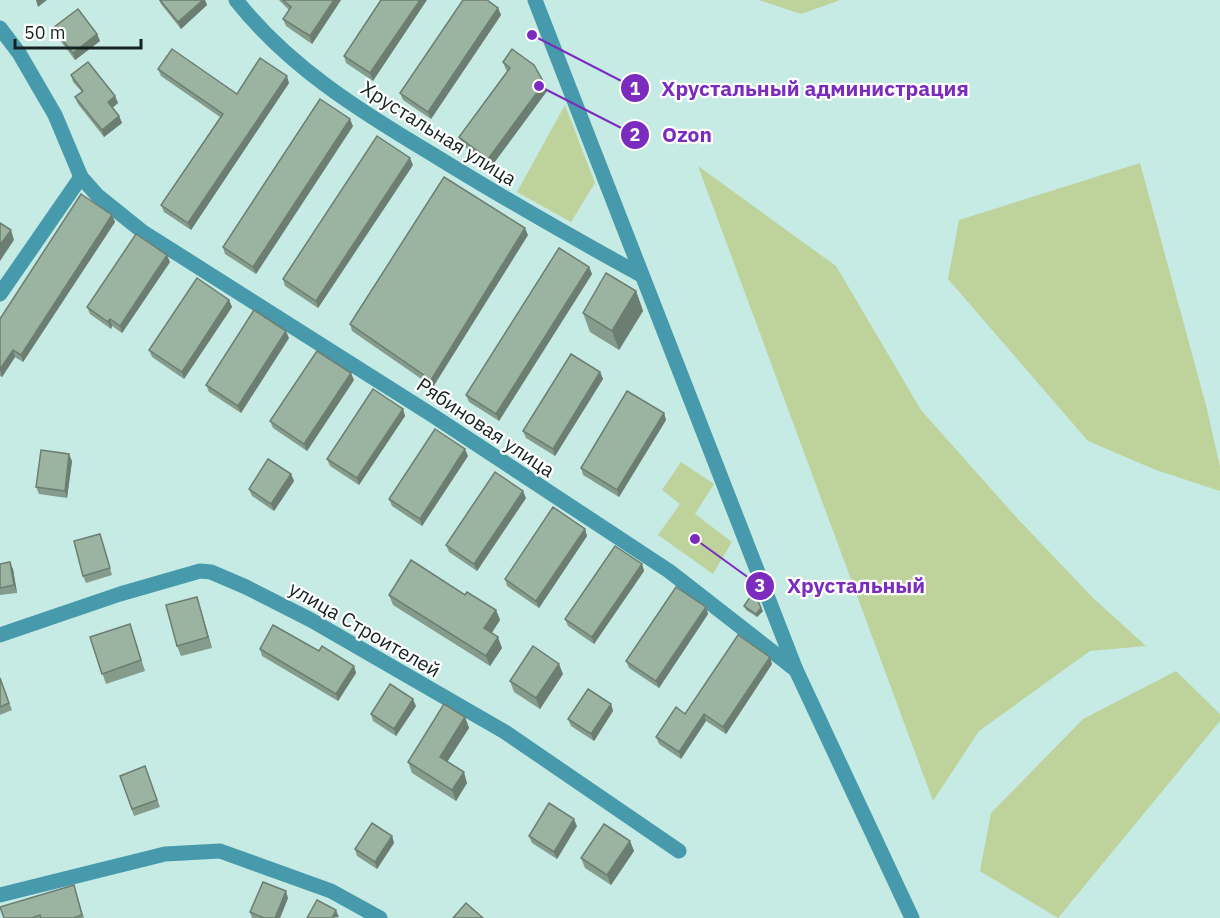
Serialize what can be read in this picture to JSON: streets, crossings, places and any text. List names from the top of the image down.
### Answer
{
  "streets": {
    "street": ["Хрустальная улица", "Рябиновая улица", "улица Строителей"]
  },
  "places": ["Хрустальный администрация", "Ozon", "Хрустальный"],
  "scale_bar": "50 m"
}
